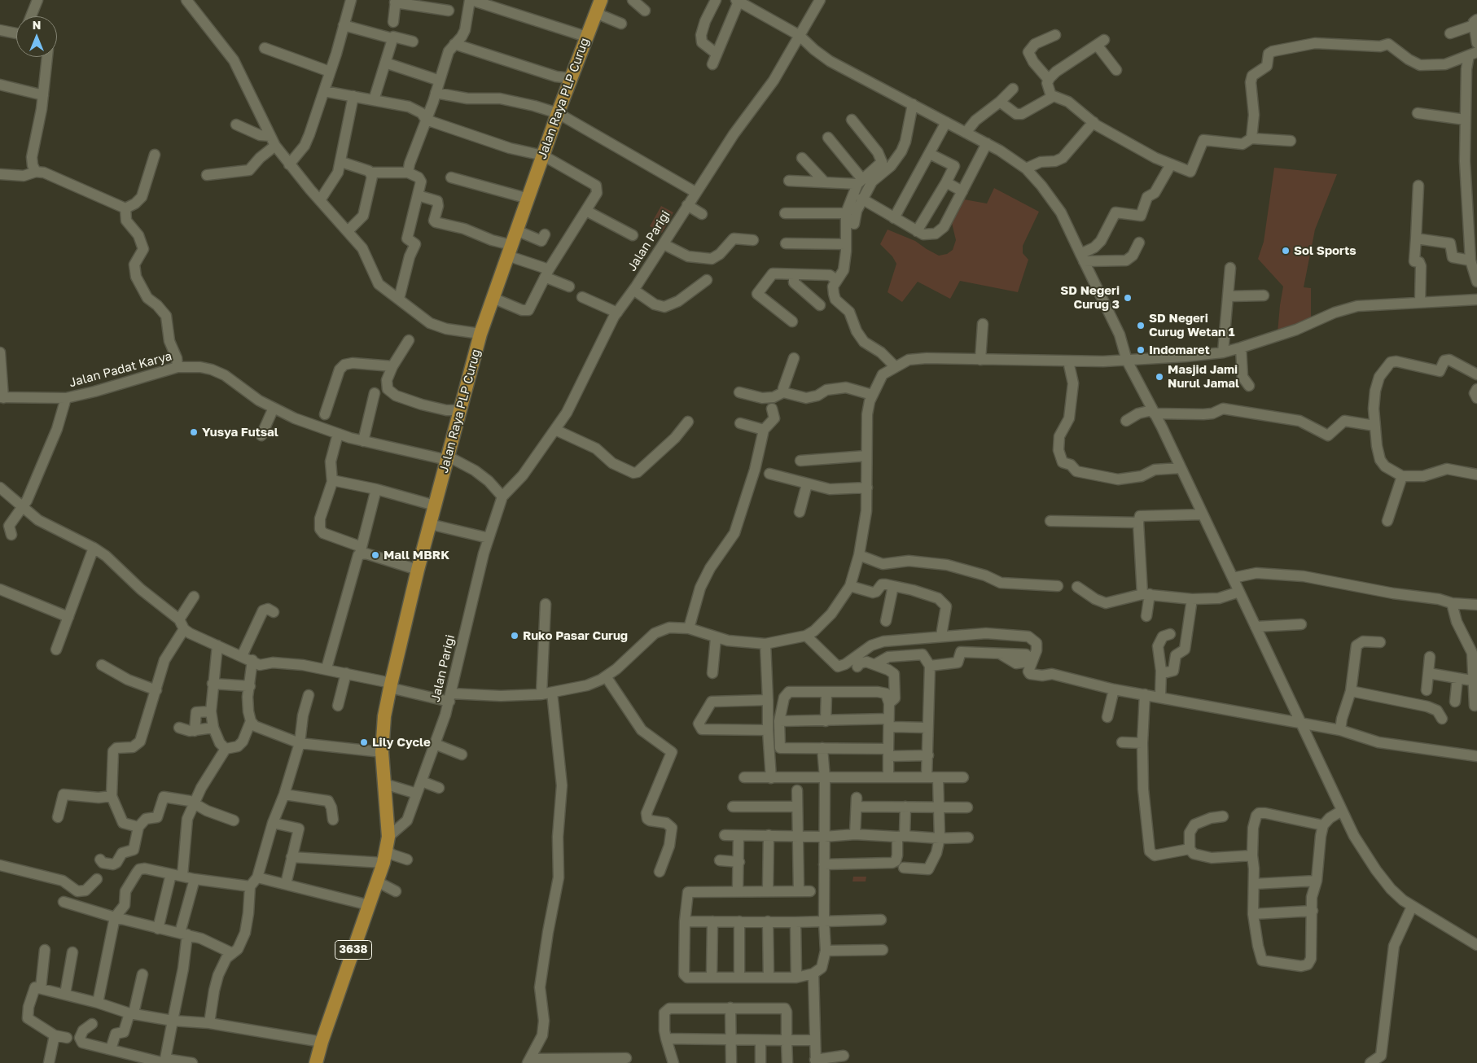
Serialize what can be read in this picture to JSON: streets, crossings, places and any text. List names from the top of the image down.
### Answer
{
  "streets": {
    "main road": ["Jalan Raya PLP Curug", "3638"],
    "street": ["Jalan Parigi", "Jalan Padat Karya"]
  },
  "crossings": [
    ["Jalan Raya PLP Curug", "Jalan Parigi"],
    ["Jalan Raya PLP Curug", "Jalan Padat Karya"],
    ["Jalan Raya PLP Curug", "3638"],
    ["Jalan Parigi", "3638"]
  ],
  "places": [
    "Sol Sports",
    "SD Negeri Curug 3",
    "SD Negeri Curug Wetan 1",
    "Indomaret",
    "Masjid Jami Nurul Jamal",
    "Yusya Futsal",
    "Mall MBRK",
    "Ruko Pasar Curug",
    "Lily Cycle"
  ],
  "north": "top"
}
